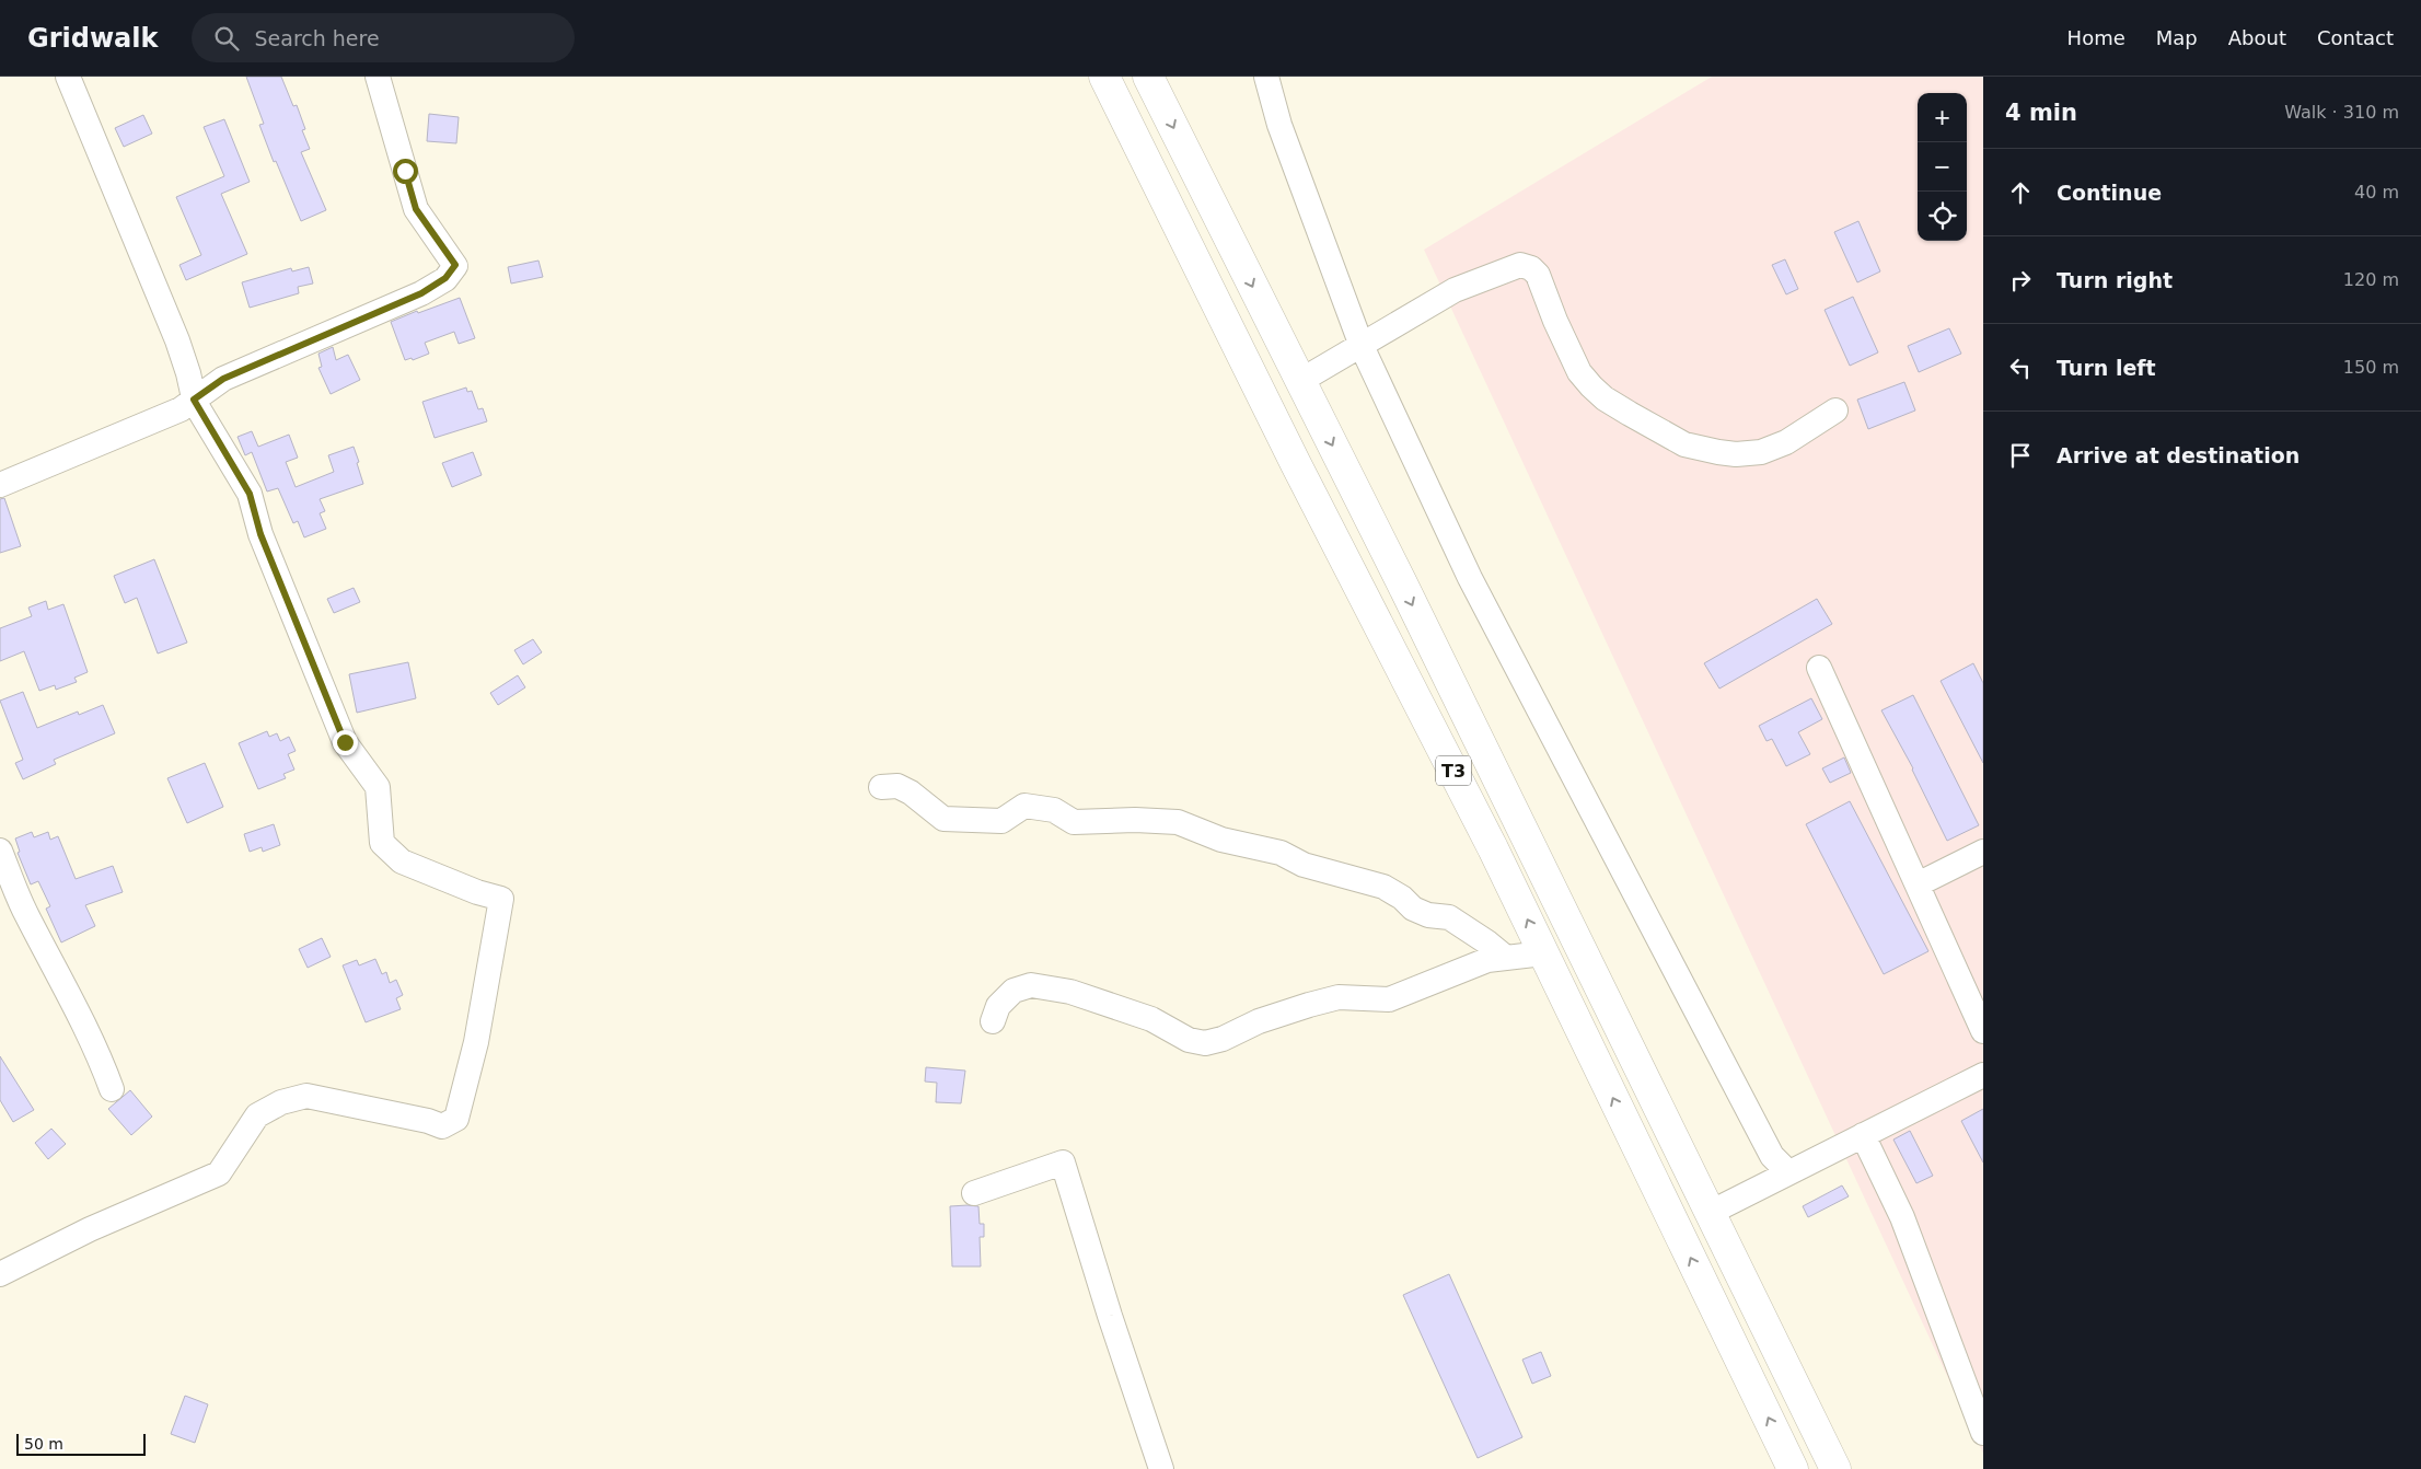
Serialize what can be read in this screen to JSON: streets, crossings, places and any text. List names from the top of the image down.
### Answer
{
  "streets": {
    "highway": ["T3"]
  },
  "scale_bar": "50 m",
  "page": {
    "header": "Gridwalk",
    "search": "Search here",
    "nav": [
      "Home",
      "Map",
      "About",
      "Contact"
    ],
    "heading": ["4 min", "Walk · 310 m"],
    "map_buttons": ["+", "−"],
    "list": [
      ["Continue", "40 m"],
      ["Turn right", "120 m"],
      ["Turn left", "150 m"],
      "Arrive at destination"
    ],
    "scale": "50 m"
  }
}
